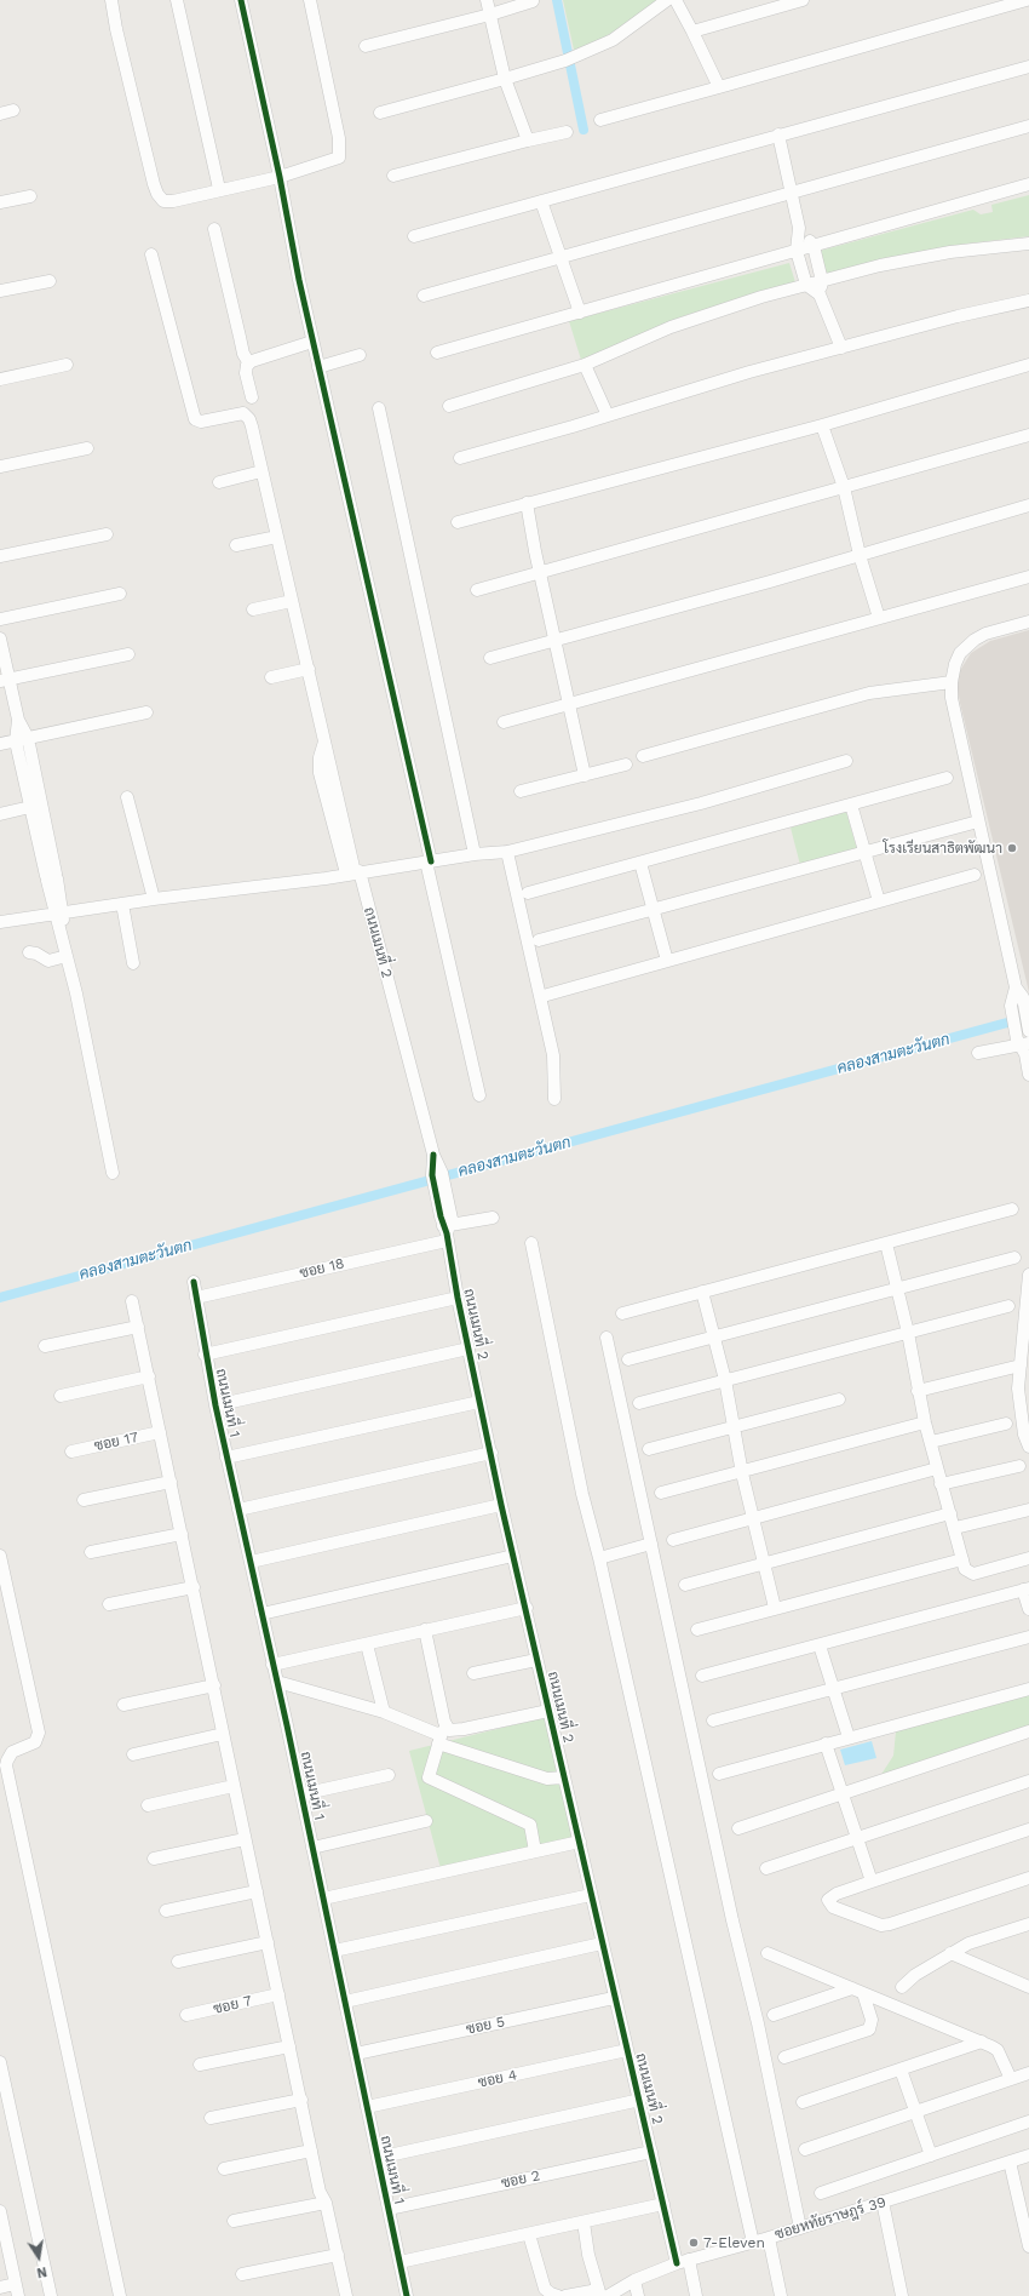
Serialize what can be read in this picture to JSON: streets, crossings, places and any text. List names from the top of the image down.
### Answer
{
  "streets": {
    "street": [
      "ถนนเมนที่ 2",
      "ซอย 18",
      "ถนนเมนที่ 1",
      "ซอย 17",
      "ซอย 7",
      "ซอย 5",
      "ซอย 4",
      "ซอย 2",
      "ซอยหทัยราษฎร์ 39"
    ]
  },
  "crossings": [
    ["ถนนเมนที่ 2", "ซอย 18"],
    ["ถนนเมนที่ 2", "ซอย 5"],
    ["ถนนเมนที่ 2", "ซอย 4"],
    ["ถนนเมนที่ 2", "ซอย 2"],
    ["ถนนเมนที่ 2", "ซอยหทัยราษฎร์ 39"],
    ["ซอย 18", "ถนนเมนที่ 1"],
    ["ถนนเมนที่ 1", "ซอย 5"],
    ["ถนนเมนที่ 1", "ซอย 4"],
    ["ถนนเมนที่ 1", "ซอย 2"]
  ],
  "water": ["คลองสามตะวันตก"],
  "places": ["โรงเรียนสาธิตพัฒนา", "7-Eleven"],
  "north": "bottom"
}
